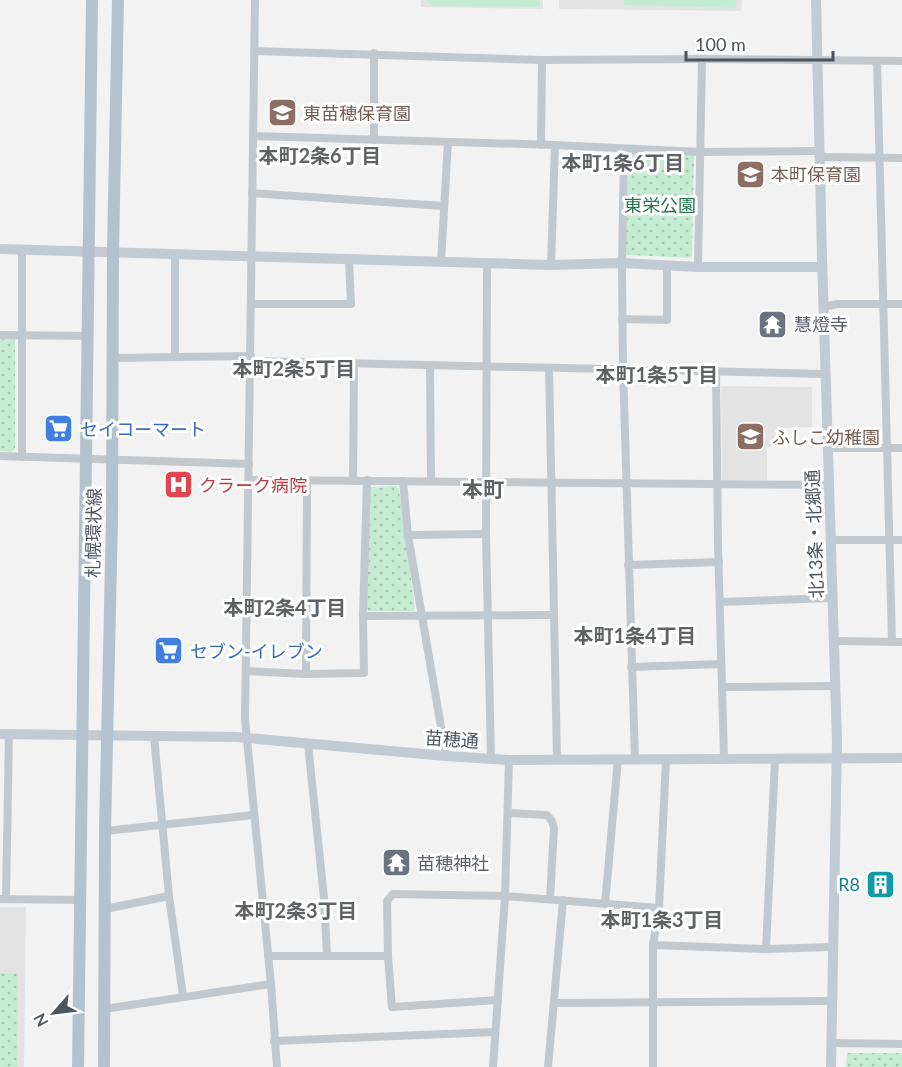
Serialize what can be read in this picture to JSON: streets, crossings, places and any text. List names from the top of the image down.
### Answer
{
  "streets": {
    "main road": ["札幌環状線"],
    "street": ["北13条・北郷通", "苗穂通"]
  },
  "crossings": [
    ["札幌環状線", "苗穂通"],
    ["北13条・北郷通", "苗穂通"]
  ],
  "districts": [
    "本町2条6丁目",
    "本町1条6丁目",
    "本町2条5丁目",
    "本町1条5丁目",
    "本町",
    "本町2条4丁目",
    "本町1条4丁目",
    "本町2条3丁目",
    "本町1条3丁目"
  ],
  "parks": ["東栄公園"],
  "places": {
    "school or university": ["東苗穂保育園", "本町保育園", "ふしこ幼稚園"],
    "temple": ["慧燈寺", "苗穂神社"],
    "supermarket": ["セイコーマート", "セブン-イレブン"],
    "hospital": ["クラーク病院"],
    "building": ["R8"]
  },
  "scale_bar": "100 m",
  "north": "bottom left"
}
